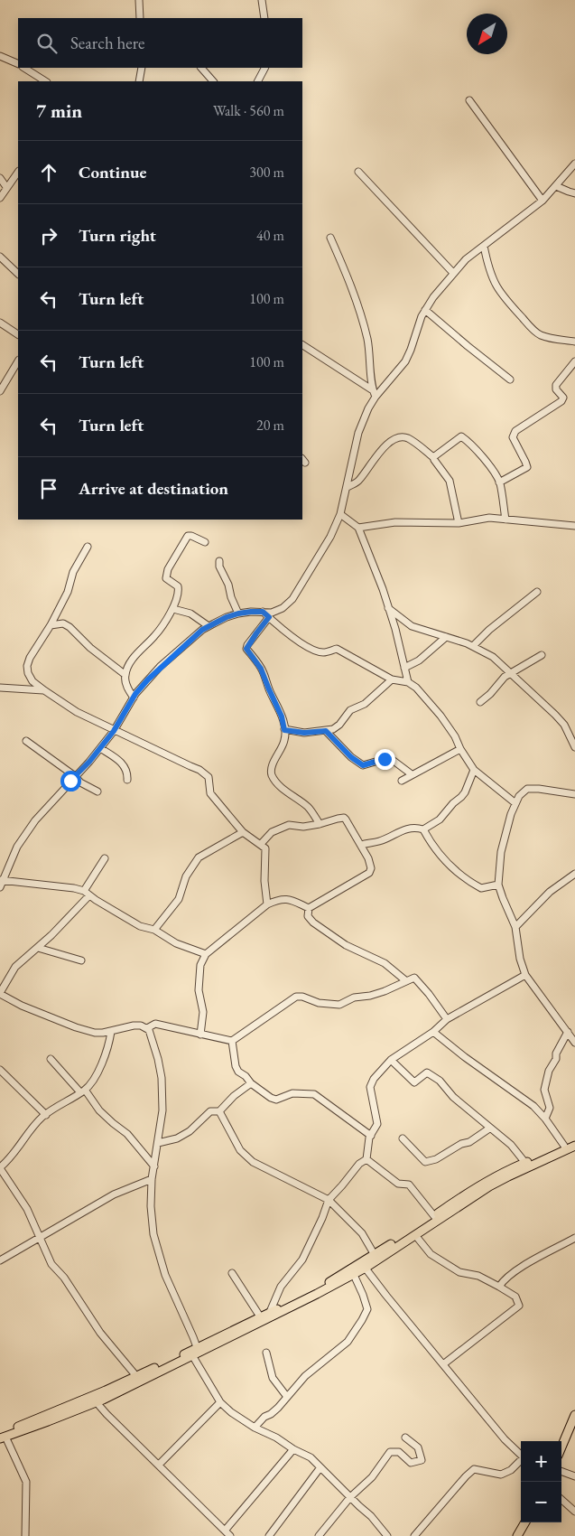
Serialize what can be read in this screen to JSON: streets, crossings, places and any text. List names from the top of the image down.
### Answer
{
  "north": "bottom left",
  "page": {
    "search": "Search here",
    "heading": ["7 min", "Walk · 560 m"],
    "list": [
      ["Continue", "300 m"],
      ["Turn right", "40 m"],
      ["Turn left", "100 m"],
      ["Turn left", "100 m"],
      ["Turn left", "20 m"],
      "Arrive at destination"
    ],
    "map_buttons": ["+", "−"]
  }
}
